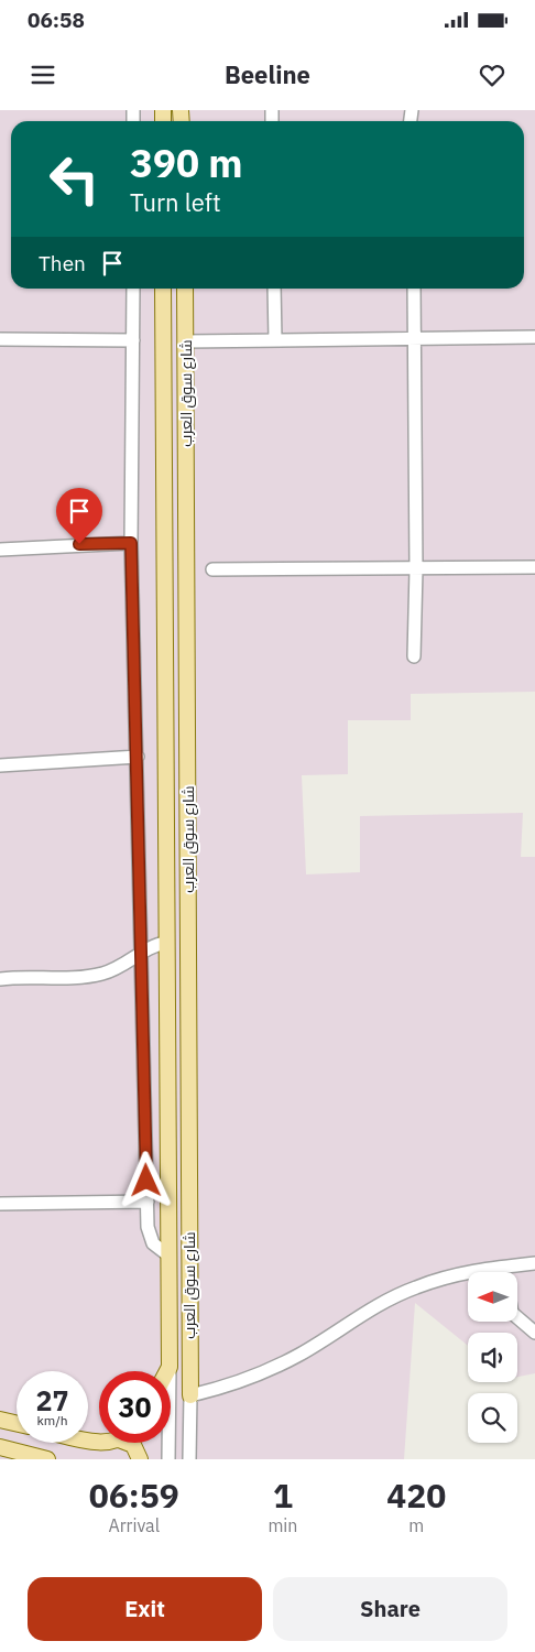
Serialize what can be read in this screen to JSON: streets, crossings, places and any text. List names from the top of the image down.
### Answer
{
  "streets": {
    "main road": ["شارع سوق العرب"]
  },
  "north": "left",
  "page": {
    "status": "06:58",
    "header": "Beeline",
    "turn": ["390 m", "Turn left"],
    "then": "Then",
    "speed": "27 km/h",
    "limit": "30",
    "eta": [
      "06:59",
      "Arrival",
      "1",
      "min",
      "420",
      "m"
    ],
    "buttons": ["Exit", "Share"]
  }
}
